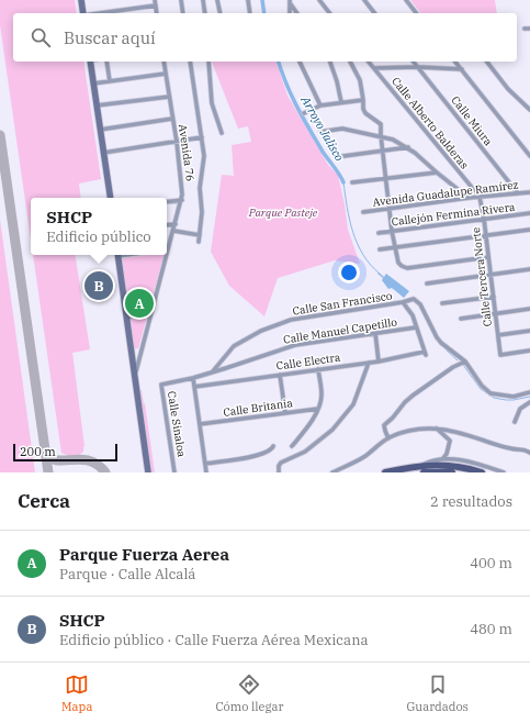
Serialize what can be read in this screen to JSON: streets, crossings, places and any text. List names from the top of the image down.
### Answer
{
  "streets": {
    "street": [
      "Calle Miura",
      "Calle Alberto Balderas",
      "Avenida 76",
      "Avenida Guadalupe Ramírez",
      "Callejón Fermina Rivera",
      "Calle Tercera Norte",
      "Calle San Francisco",
      "Calle Manuel Capetillo",
      "Calle Electra",
      "Calle Britania",
      "Calle Sinaloa"
    ]
  },
  "crossings": [
    ["Calle Miura", "Avenida Guadalupe Ramírez"],
    ["Calle Alberto Balderas", "Avenida Guadalupe Ramírez"],
    ["Calle Alberto Balderas", "Calle Tercera Norte"],
    ["Avenida Guadalupe Ramírez", "Calle Tercera Norte"],
    ["Callejón Fermina Rivera", "Calle Tercera Norte"],
    ["Calle San Francisco", "Calle Manuel Capetillo"],
    ["Calle Manuel Capetillo", "Calle Electra"],
    ["Calle Manuel Capetillo", "Calle Sinaloa"]
  ],
  "water": ["Arroyo Jalisco"],
  "parks": ["Parque Pasteje"],
  "scale_bar": "200 m",
  "page": {
    "search": "Buscar aquí",
    "popup": ["SHCP", "Edificio público"],
    "pins": ["B", "A"],
    "scale": "200 m",
    "heading": ["Cerca", "2 resultados"],
    "list": [
      {
        "mark": "A",
        "name": "Parque Fuerza Aerea",
        "note": "Parque · Calle Alcalá",
        "value": "400 m"
      },
      {
        "mark": "B",
        "name": "SHCP",
        "note": "Edificio público · Calle Fuerza Aérea Mexicana",
        "value": "480 m"
      }
    ],
    "nav": ["Mapa", "Cómo llegar", "Guardados"]
  }
}
